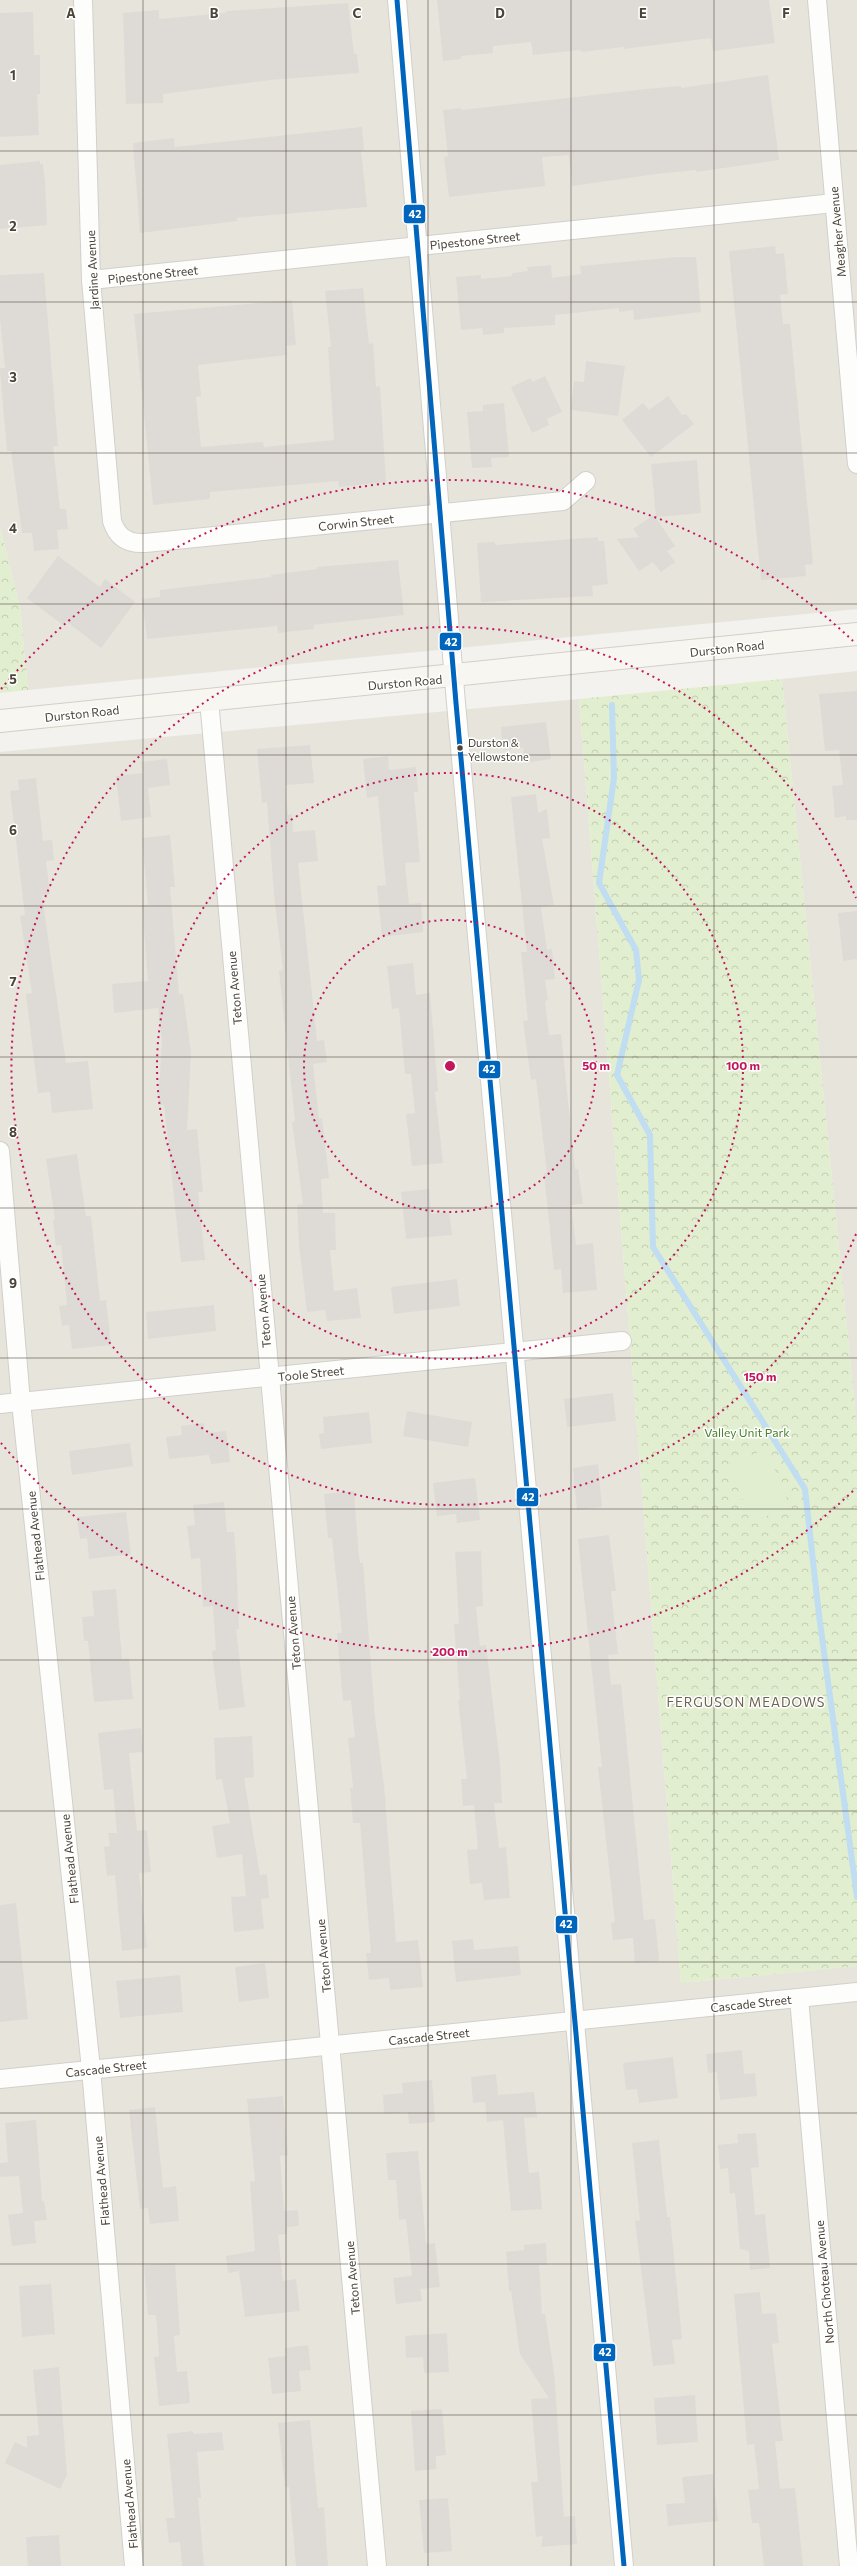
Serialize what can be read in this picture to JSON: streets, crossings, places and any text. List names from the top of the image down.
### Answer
{
  "streets": {
    "main road": ["Durston Road"],
    "street": [
      "Meagher Avenue",
      "Pipestone Street",
      "Jardine Avenue",
      "Corwin Street",
      "Teton Avenue",
      "Toole Street",
      "Flathead Avenue",
      "Cascade Street",
      "North Choteau Avenue"
    ]
  },
  "crossings": [
    ["Meagher Avenue", "Pipestone Street"],
    ["Pipestone Street", "Jardine Avenue"],
    ["Jardine Avenue", "Corwin Street"],
    ["Durston Road", "Teton Avenue"],
    ["Teton Avenue", "Toole Street"],
    ["Teton Avenue", "Cascade Street"],
    ["Toole Street", "Flathead Avenue"],
    ["Flathead Avenue", "Cascade Street"],
    ["Cascade Street", "North Choteau Avenue"]
  ],
  "districts": ["FERGUSON MEADOWS"],
  "parks": ["Valley Unit Park"],
  "places": ["Durston & Yellowstone"],
  "lines": ["transit line 42"],
  "grid": {
    "columns": [
      "A",
      "B",
      "C",
      "D",
      "E",
      "F"
    ],
    "rows": [
      "1",
      "2",
      "3",
      "4",
      "5",
      "6",
      "7",
      "8",
      "9"
    ]
  },
  "rings": [
    "50 m",
    "100 m",
    "150 m",
    "200 m"
  ]
}
